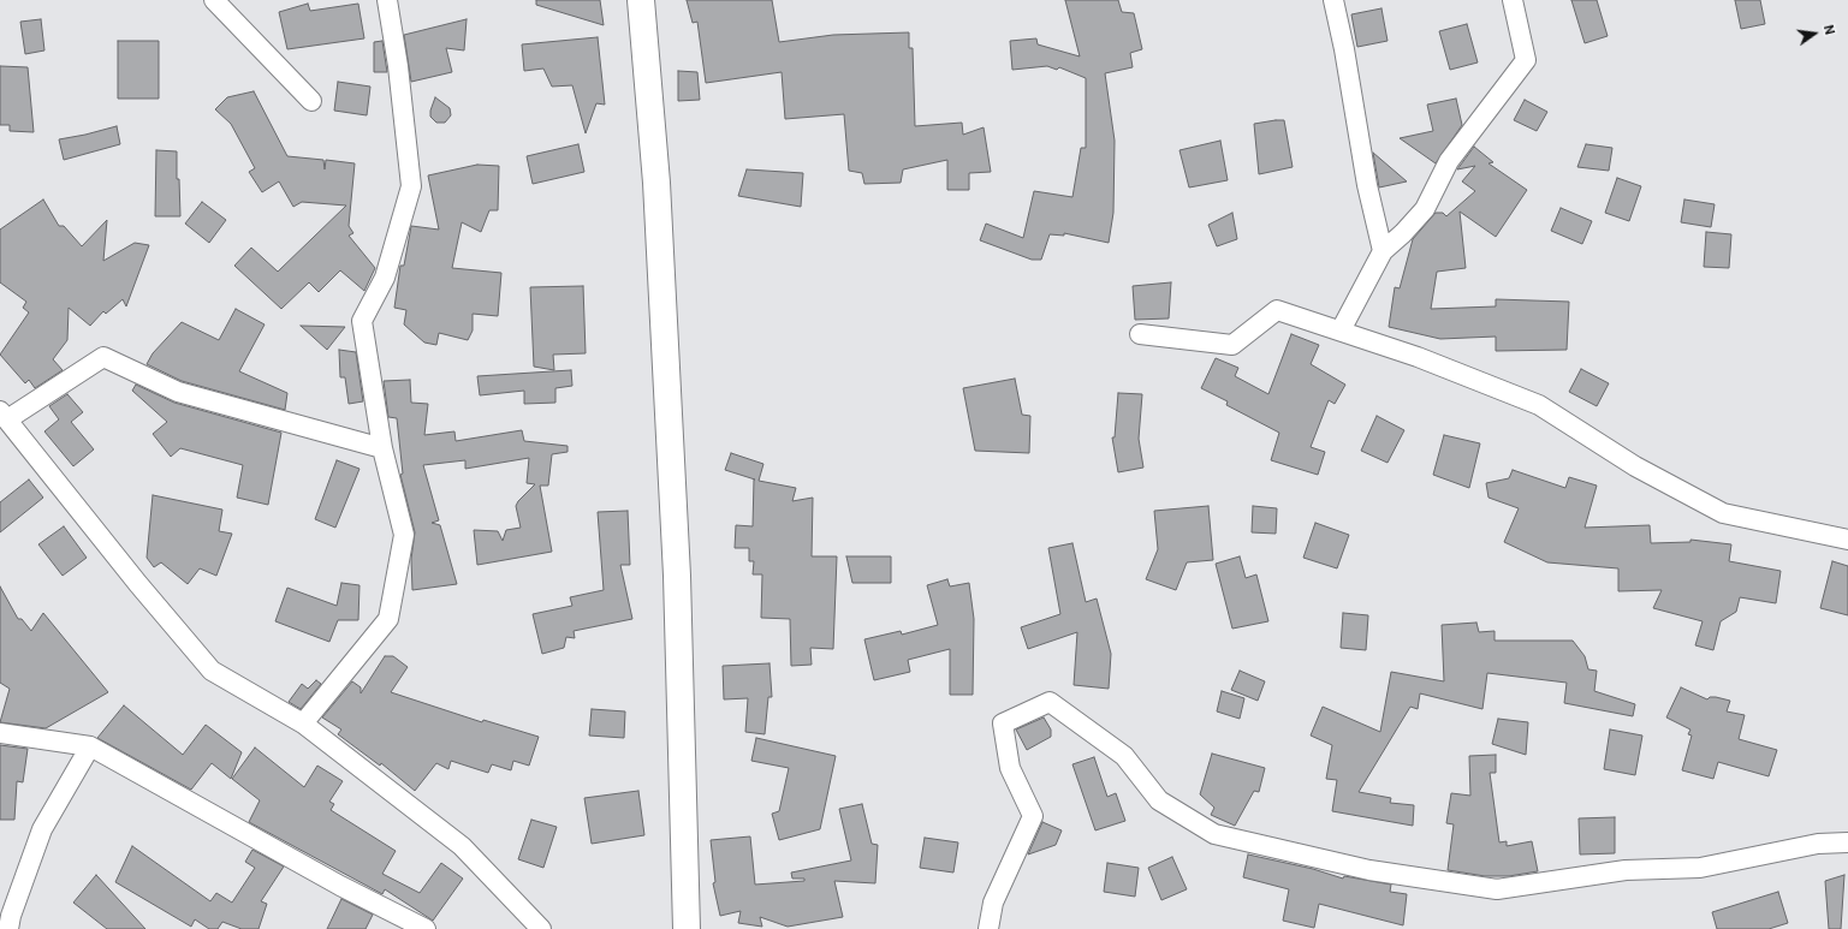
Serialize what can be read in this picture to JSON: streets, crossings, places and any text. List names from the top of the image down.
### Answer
{
  "north": "right"
}
